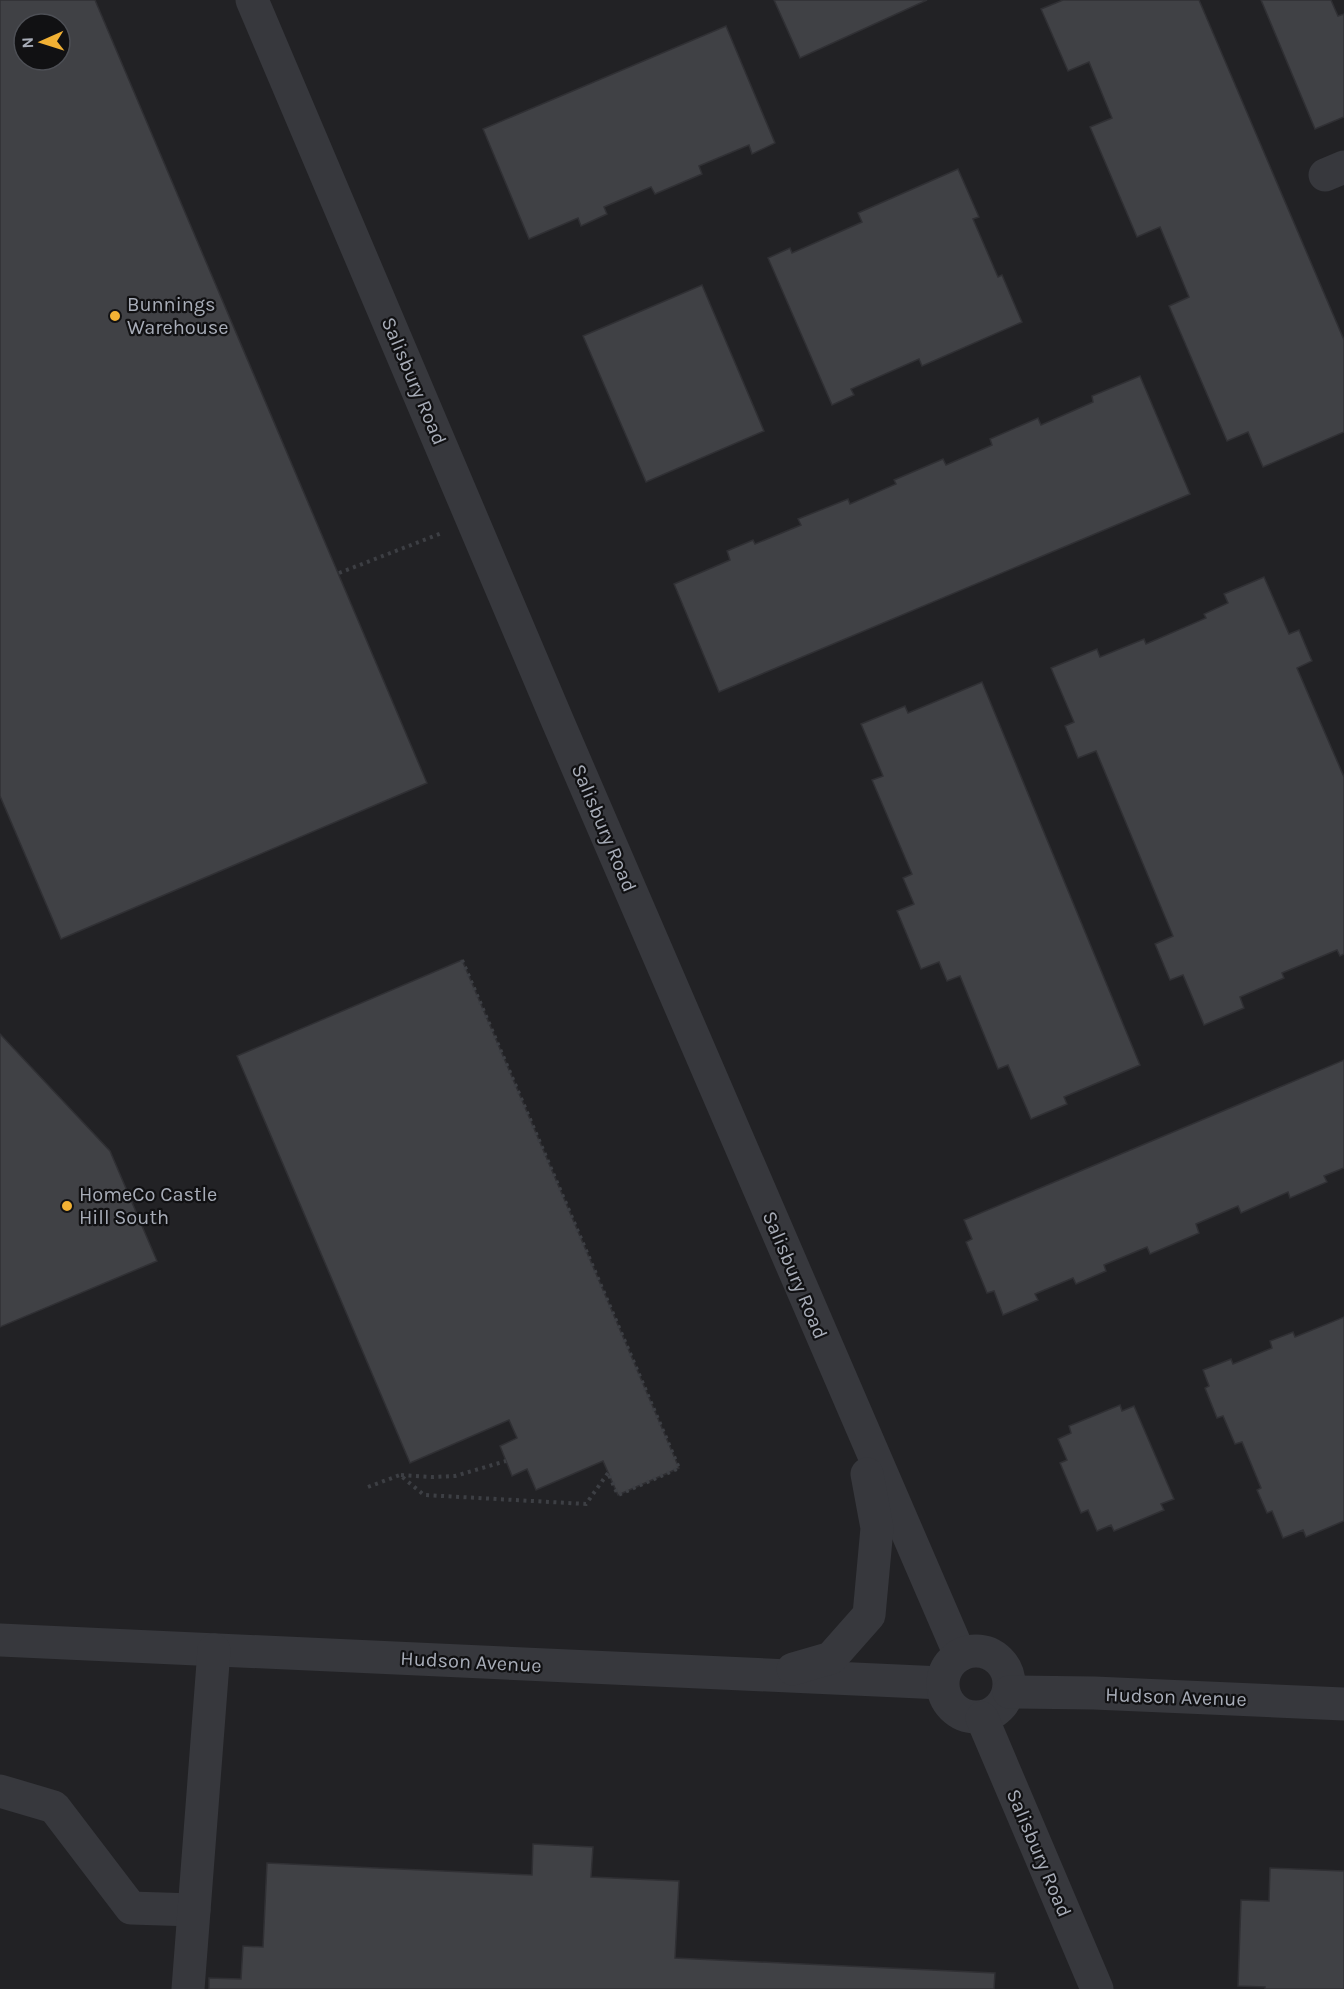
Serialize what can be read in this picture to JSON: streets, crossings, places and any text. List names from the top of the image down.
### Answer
{
  "streets": {
    "street": ["Salisbury Road", "Hudson Avenue"]
  },
  "crossings": [
    ["Salisbury Road", "Hudson Avenue"]
  ],
  "places": ["Bunnings Warehouse", "HomeCo Castle Hill South"],
  "north": "left"
}
